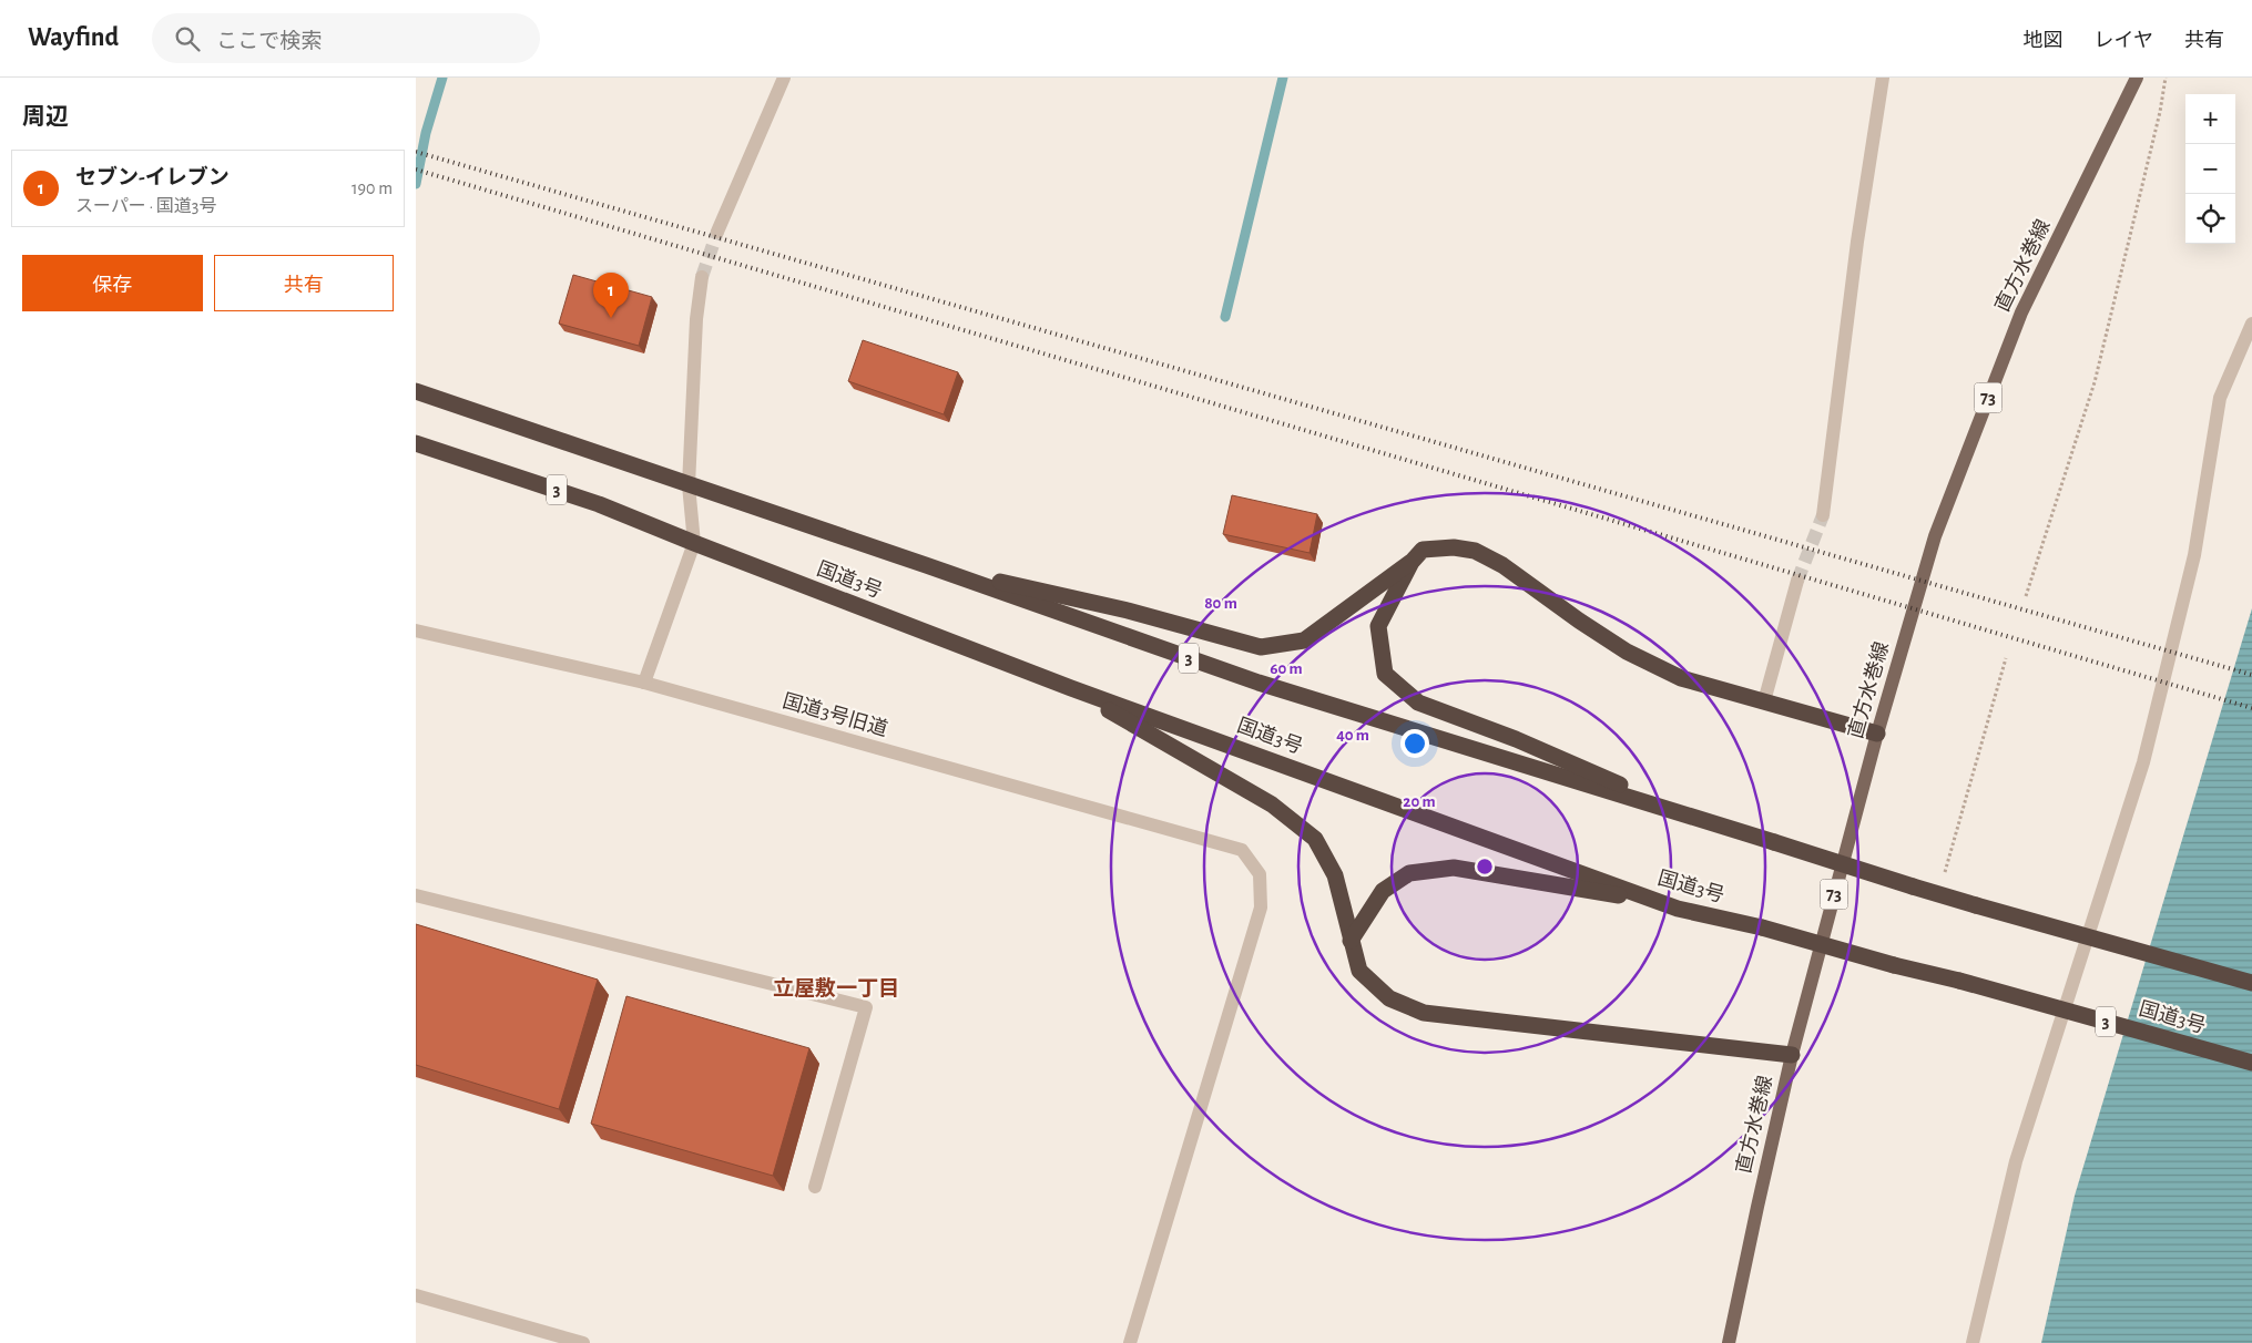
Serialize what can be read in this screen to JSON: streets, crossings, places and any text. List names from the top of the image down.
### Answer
{
  "streets": {
    "highway": ["3", "国道3号"],
    "main road": ["直方水巻線", "73"],
    "street": ["国道3号旧道"]
  },
  "districts": ["立屋敷一丁目"],
  "page": {
    "header": "Wayfind",
    "search": "ここで検索",
    "nav": ["地図", "レイヤ", "共有"],
    "heading": "周辺",
    "map_buttons": ["+", "−"],
    "list": [
      {
        "mark": "1",
        "name": "セブン-イレブン",
        "note": "スーパー · 国道3号",
        "value": "190 m"
      }
    ],
    "buttons": ["保存", "共有"],
    "pins": "1"
  },
  "rings": [
    "80 m",
    "60 m",
    "40 m",
    "20 m"
  ]
}
